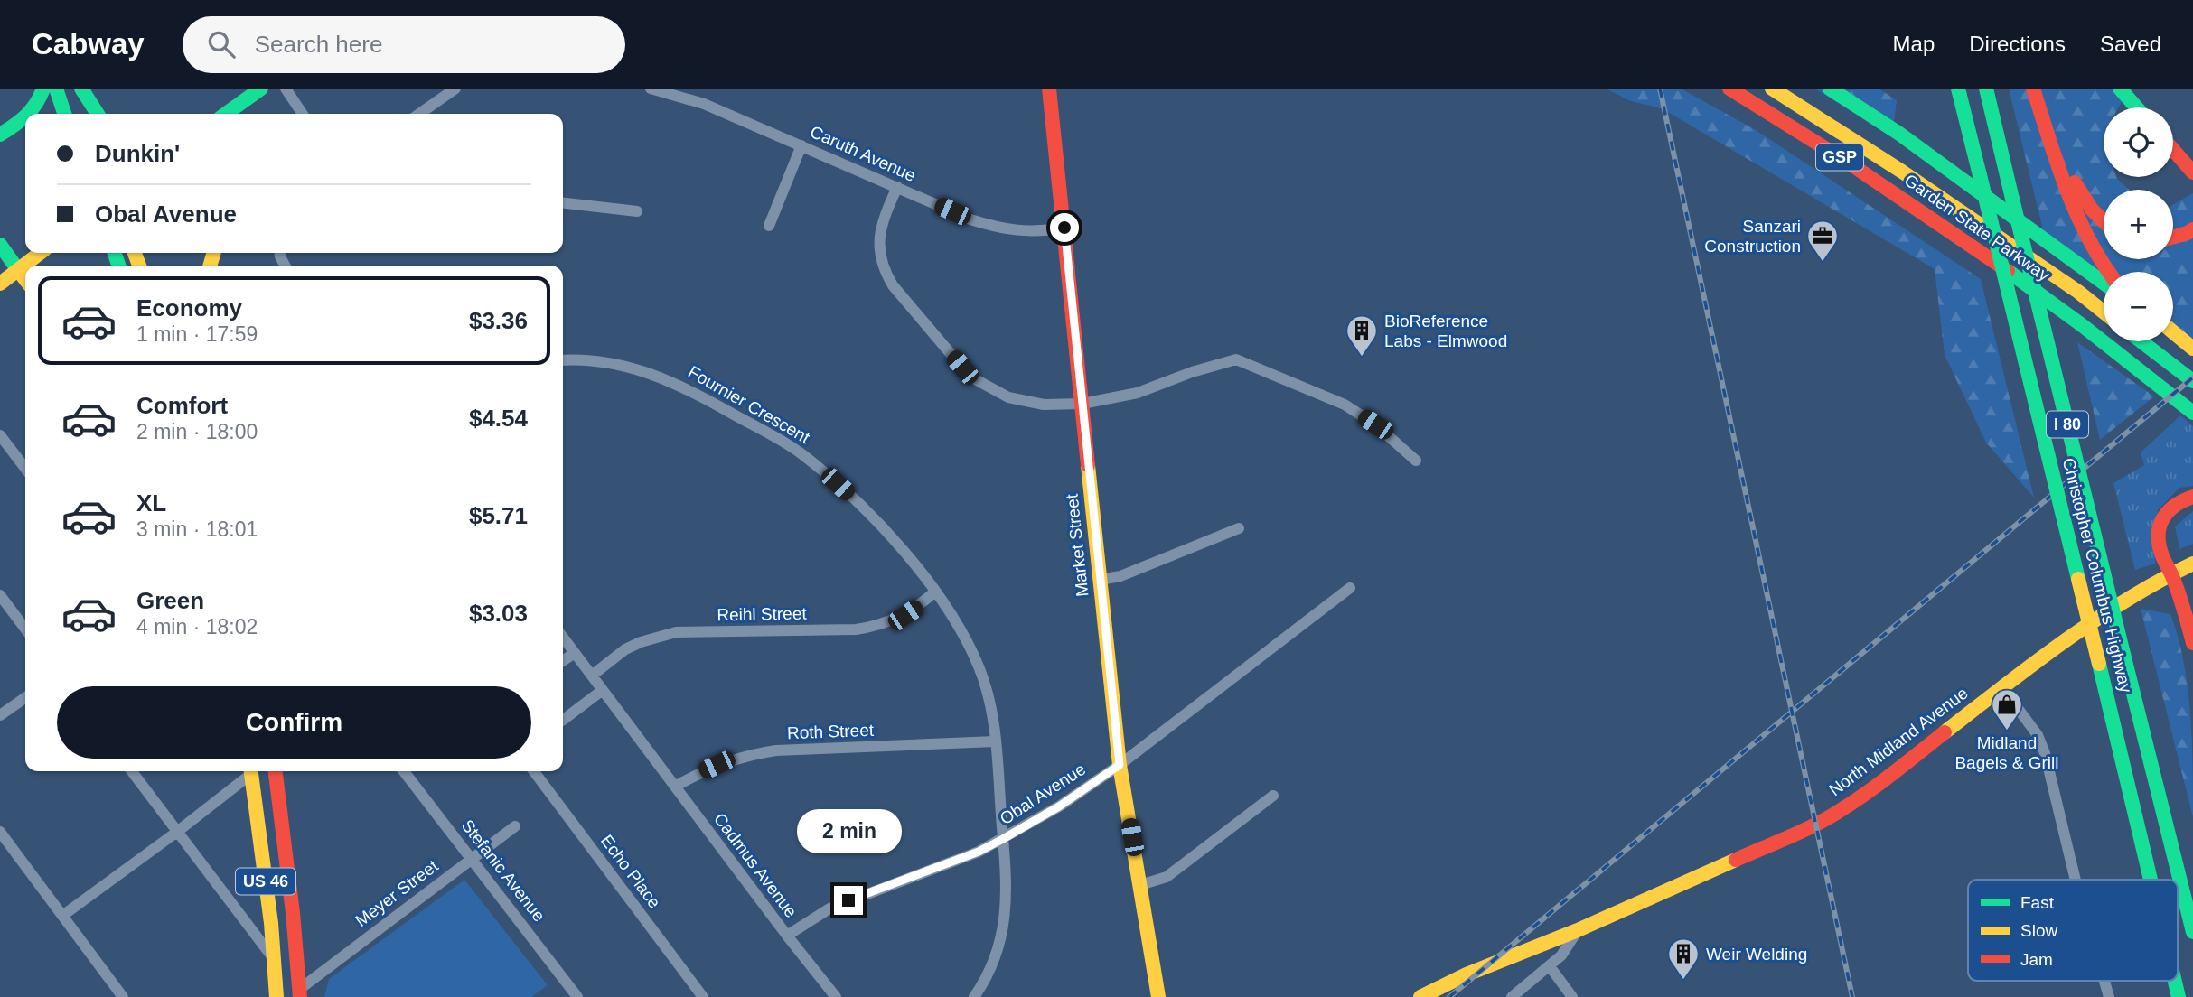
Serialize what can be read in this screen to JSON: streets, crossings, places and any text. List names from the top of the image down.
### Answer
{
  "streets": {
    "main road": [
      "GSP",
      "Garden State Parkway",
      "I 80",
      "Market Street",
      "Christopher Columbus Highway",
      "North Midland Avenue",
      "US 46"
    ],
    "street": [
      "Caruth Avenue",
      "Fournier Crescent",
      "Reihl Street",
      "Roth Street",
      "Obal Avenue",
      "Cadmus Avenue",
      "Stefanic Avenue",
      "Echo Place",
      "Meyer Street"
    ]
  },
  "crossings": [
    ["Caruth Avenue", "Market Street"],
    ["Fournier Crescent", "Reihl Street"],
    ["Fournier Crescent", "Roth Street"],
    ["Fournier Crescent", "Obal Avenue"],
    ["Market Street", "Obal Avenue"],
    ["Reihl Street", "Cadmus Avenue"],
    ["Roth Street", "Cadmus Avenue"],
    ["Obal Avenue", "Cadmus Avenue"],
    ["Stefanic Avenue", "Meyer Street"],
    ["US 46", "Meyer Street"]
  ],
  "places": {
    "office": ["Sanzari Construction"],
    "building": ["BioReference Labs - Elmwood", "Weir Welding"],
    "shop": ["Midland Bagels & Grill"]
  },
  "legend": ["Fast", "Slow", "Jam"],
  "page": {
    "header": "Cabway",
    "search": "Search here",
    "nav": ["Map", "Directions", "Saved"],
    "map_buttons": ["+", "−"],
    "banner": ["Dunkin'", "Obal Avenue"],
    "list": [
      {
        "name": "Economy",
        "note": "1 min · 17:59",
        "value": "$3.36"
      },
      {
        "name": "Comfort",
        "note": "2 min · 18:00",
        "value": "$4.54"
      },
      {
        "name": "XL",
        "note": "3 min · 18:01",
        "value": "$5.71"
      },
      {
        "name": "Green",
        "note": "4 min · 18:02",
        "value": "$3.03"
      }
    ],
    "buttons": "Confirm",
    "bubble": "2 min"
  }
}
